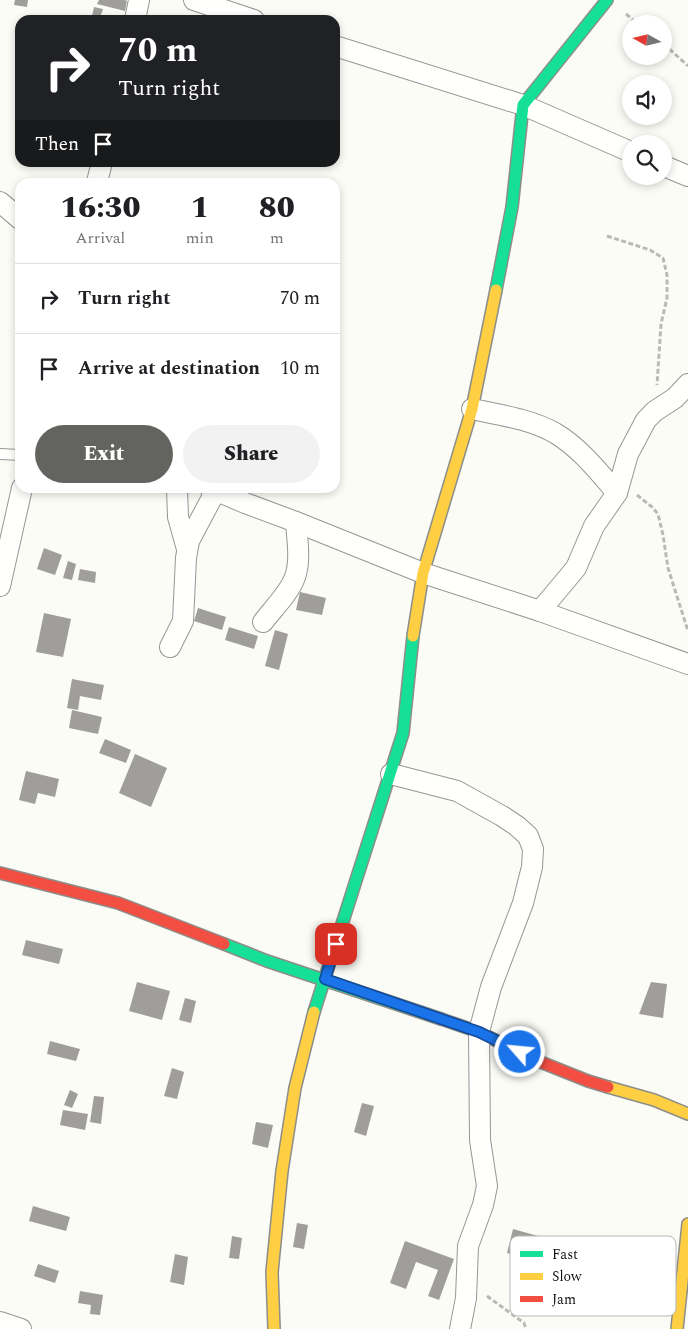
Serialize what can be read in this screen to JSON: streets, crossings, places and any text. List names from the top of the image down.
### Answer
{
  "legend": ["Fast", "Slow", "Jam"],
  "north": "left",
  "page": {
    "turn": ["70 m", "Turn right"],
    "then": "Then",
    "eta": [
      "16:30",
      "Arrival",
      "1",
      "min",
      "80",
      "m"
    ],
    "list": [
      {
        "name": "Turn right",
        "value": "70 m"
      },
      {
        "name": "Arrive at destination",
        "value": "10 m"
      }
    ],
    "buttons": ["Exit", "Share"]
  }
}
